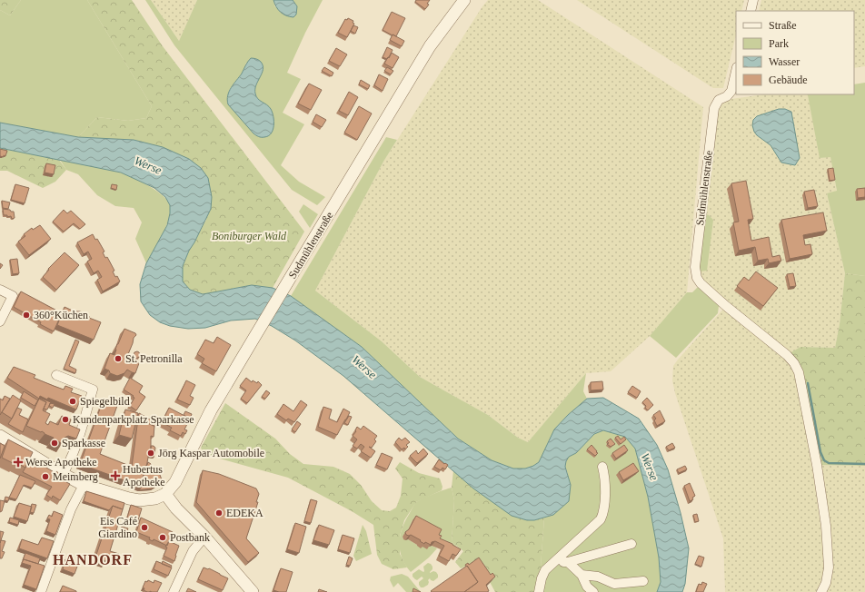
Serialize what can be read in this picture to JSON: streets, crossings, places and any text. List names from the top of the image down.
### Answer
{
  "streets": {
    "street": ["Sudmühlenstraße"]
  },
  "districts": ["HANDORF"],
  "water": ["Werse"],
  "parks": ["Boniburger Wald"],
  "places": {
    "other": [
      "360°Küchen",
      "St. Petronilla",
      "Spiegelbild",
      "Kundenparkplatz Sparkasse",
      "Sparkasse",
      "Jörg Kaspar Automobile",
      "Meimberg",
      "EDEKA",
      "Eis Café Giardino",
      "Postbank"
    ],
    "health": ["Werse Apotheke", "Hubertus Apotheke"]
  },
  "legend": [
    "Straße",
    "Park",
    "Wasser",
    "Gebäude"
  ]
}
